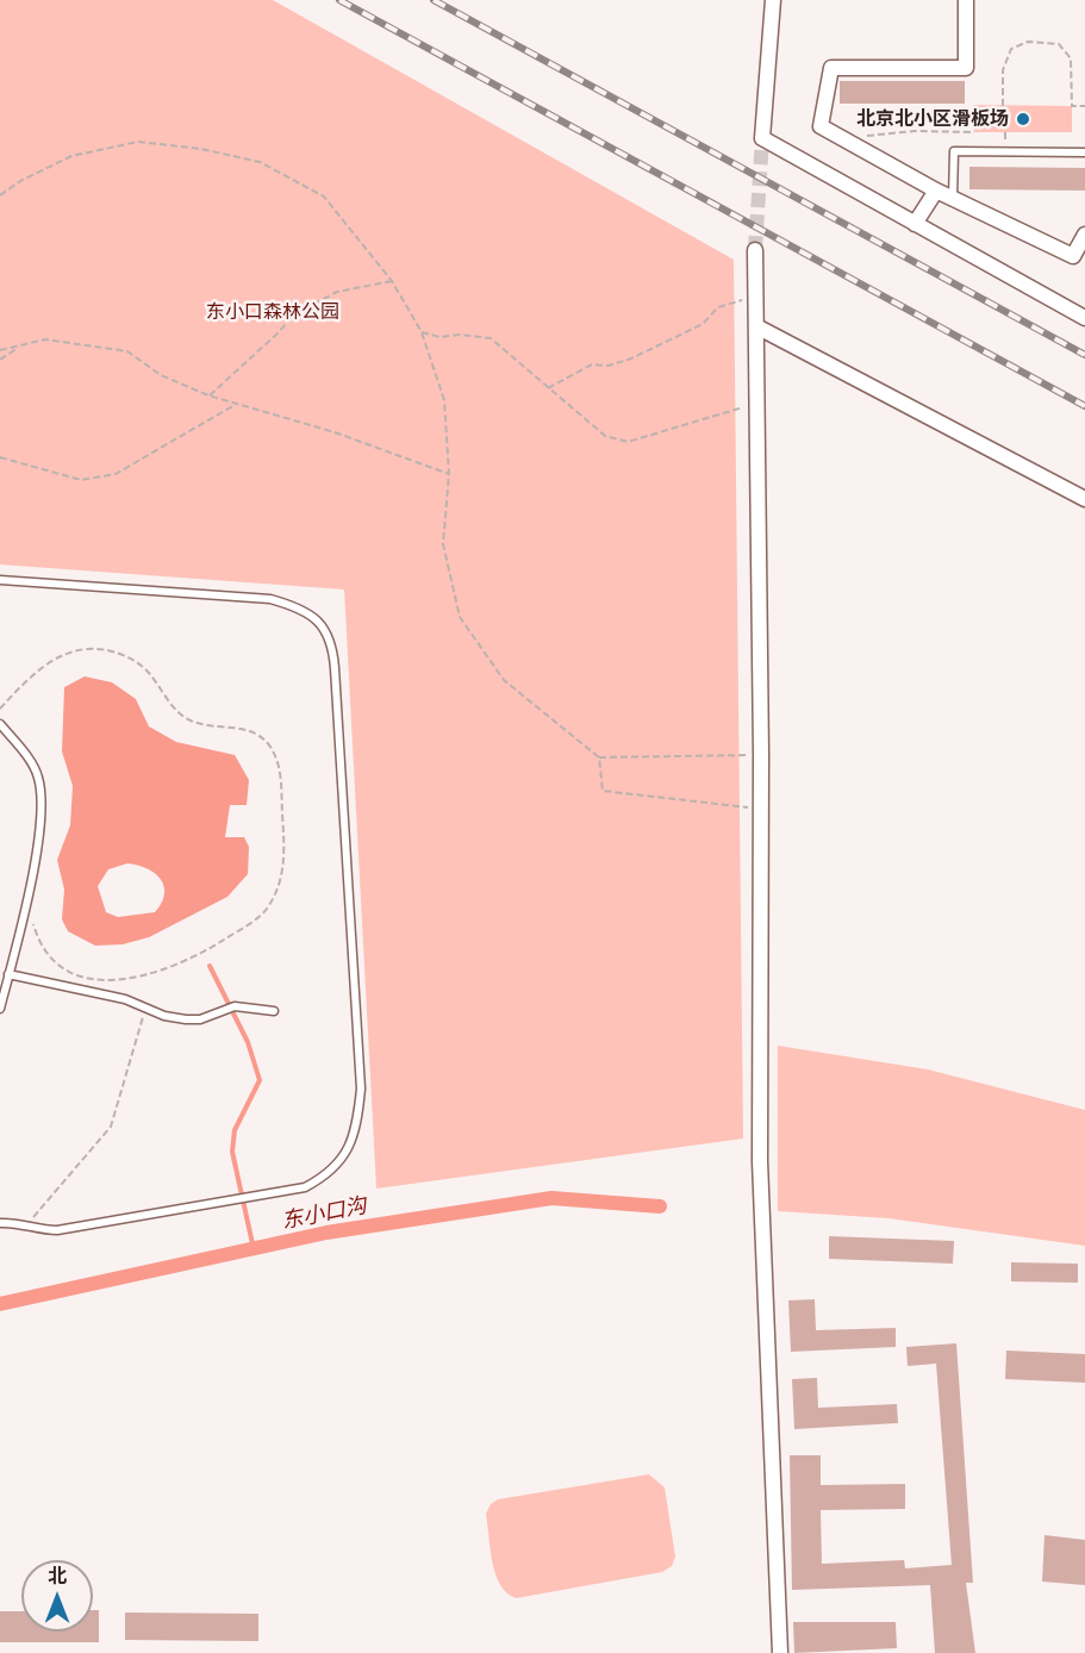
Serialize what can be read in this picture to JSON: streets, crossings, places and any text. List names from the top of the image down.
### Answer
{
  "water": ["东小口沟"],
  "parks": ["东小口森林公园"],
  "places": ["北京北小区滑板场"],
  "north": "top"
}
